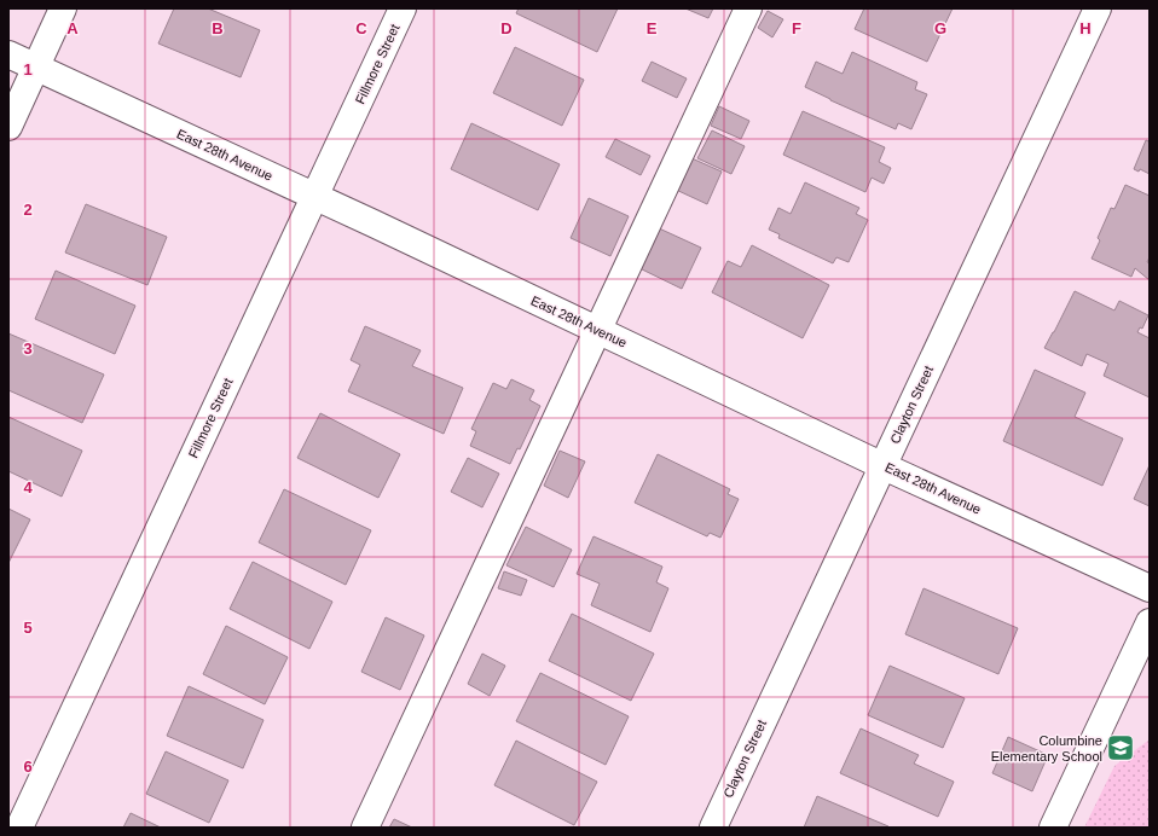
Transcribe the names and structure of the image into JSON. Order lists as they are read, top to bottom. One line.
{"streets":{"street":["Fillmore Street","East 28th Avenue","Clayton Street"]},"crossings":[["Fillmore Street","East 28th Avenue"],["East 28th Avenue","Clayton Street"]],"places":{"school or university":["Columbine Elementary School"]},"grid":{"columns":["A","B","C","D","E","F","G","H"],"rows":["1","2","3","4","5","6"]}}
